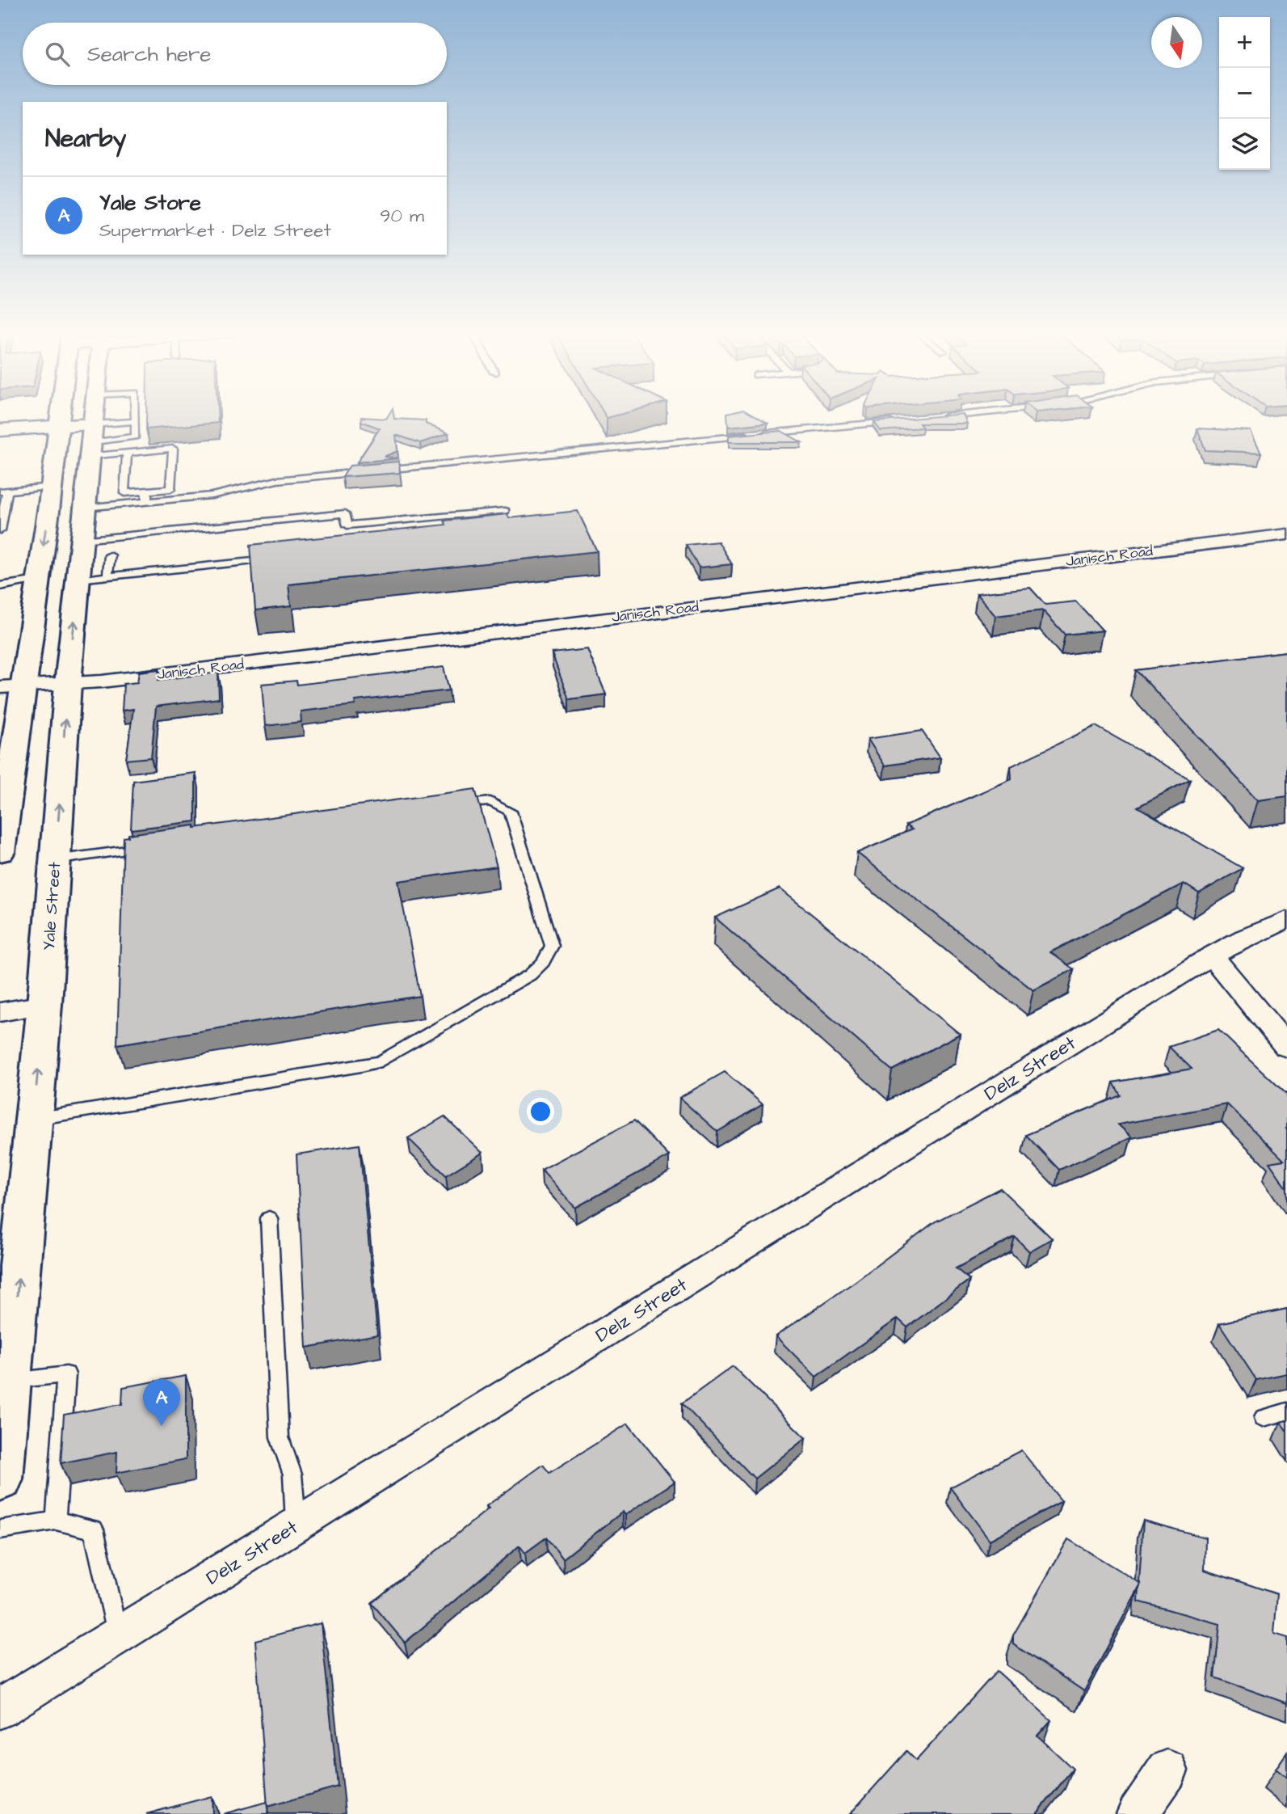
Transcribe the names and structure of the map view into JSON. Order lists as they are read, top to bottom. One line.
{"streets":{"main road":["Yale Street"],"street":["Janisch Road","Delz Street"]},"crossings":[["Janisch Road","Yale Street"]],"north":"bottom","page":{"map_buttons":["+","−"],"search":"Search here","heading":"Nearby","list":[{"mark":"A","name":"Yale Store","note":"Supermarket · Delz Street","value":"90 m"}],"pins":"A"}}
